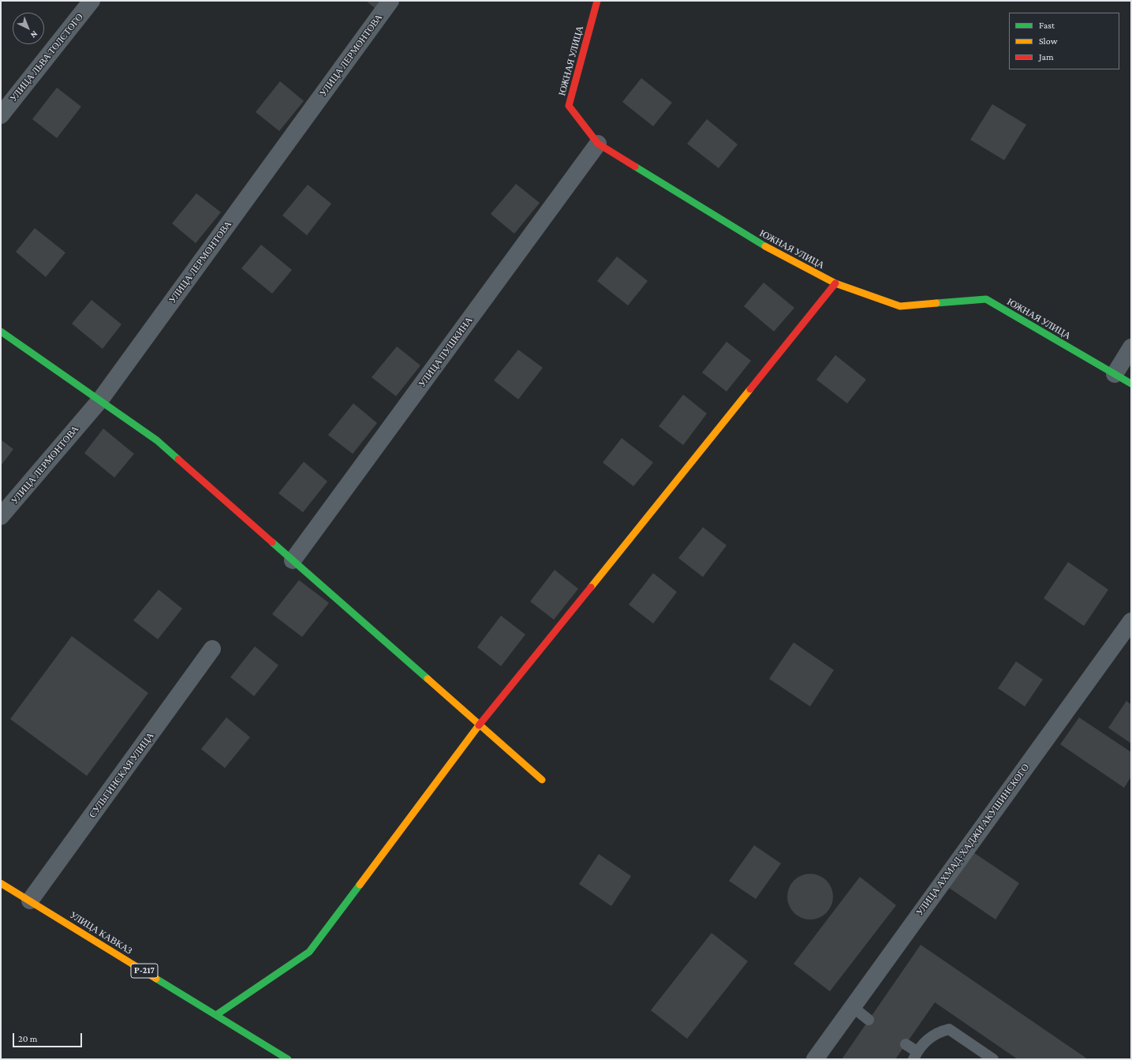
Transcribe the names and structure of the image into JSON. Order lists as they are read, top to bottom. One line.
{"streets":{"main road":["ЮЖНАЯ УЛИЦА","УЛИЦА КАВКАЗ","Р-217"],"street":["УЛИЦА ЛЕРМОНТОВА","УЛИЦА ЛЬВА ТОЛСТОГО","УЛИЦА ПУШКИНА","СУЛЬГИНСКАЯ УЛИЦА","УЛИЦА АХМАД-ХАДЖИ АКУШИНСКОГО"]},"crossings":[["ЮЖНАЯ УЛИЦА","УЛИЦА ПУШКИНА"],["СУЛЬГИНСКАЯ УЛИЦА","УЛИЦА КАВКАЗ"]],"legend":["Fast","Slow","Jam"],"scale_bar":"20 m","north":"bottom right"}
